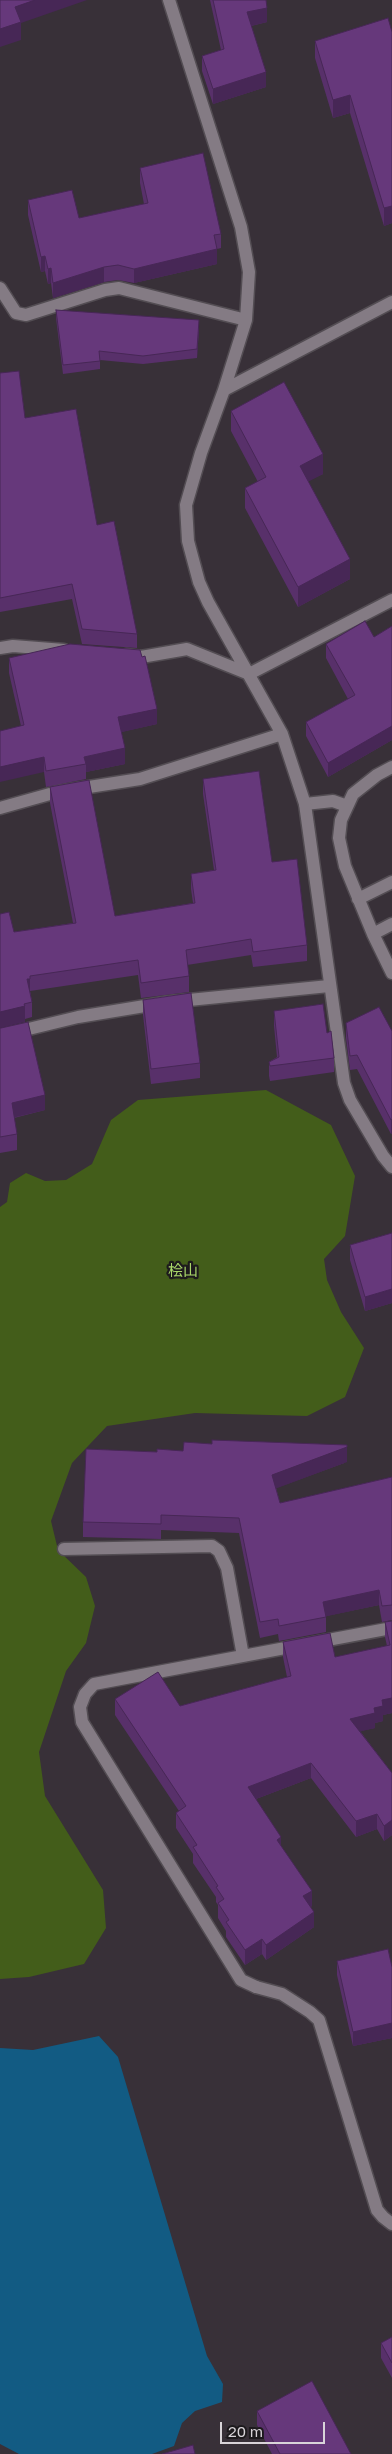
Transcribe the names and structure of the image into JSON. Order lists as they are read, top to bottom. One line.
{"parks":["桧山"],"scale_bar":"20 m"}
